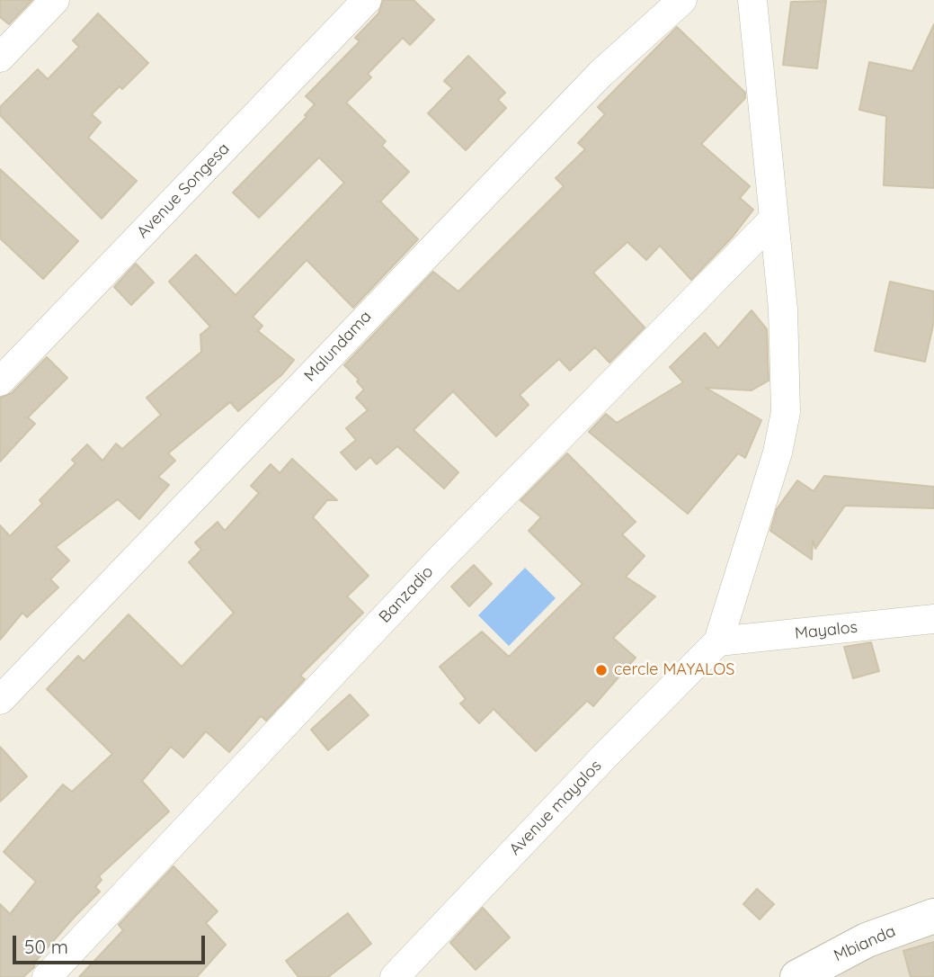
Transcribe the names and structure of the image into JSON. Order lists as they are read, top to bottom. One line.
{"streets":{"street":["Avenue Songesa","Malundama","Banzadio","Mayalos","Avenue mayalos","Mbianda"]},"crossings":[["Mayalos","Avenue mayalos"]],"places":["cercle MAYALOS"],"scale_bar":"50 m"}
